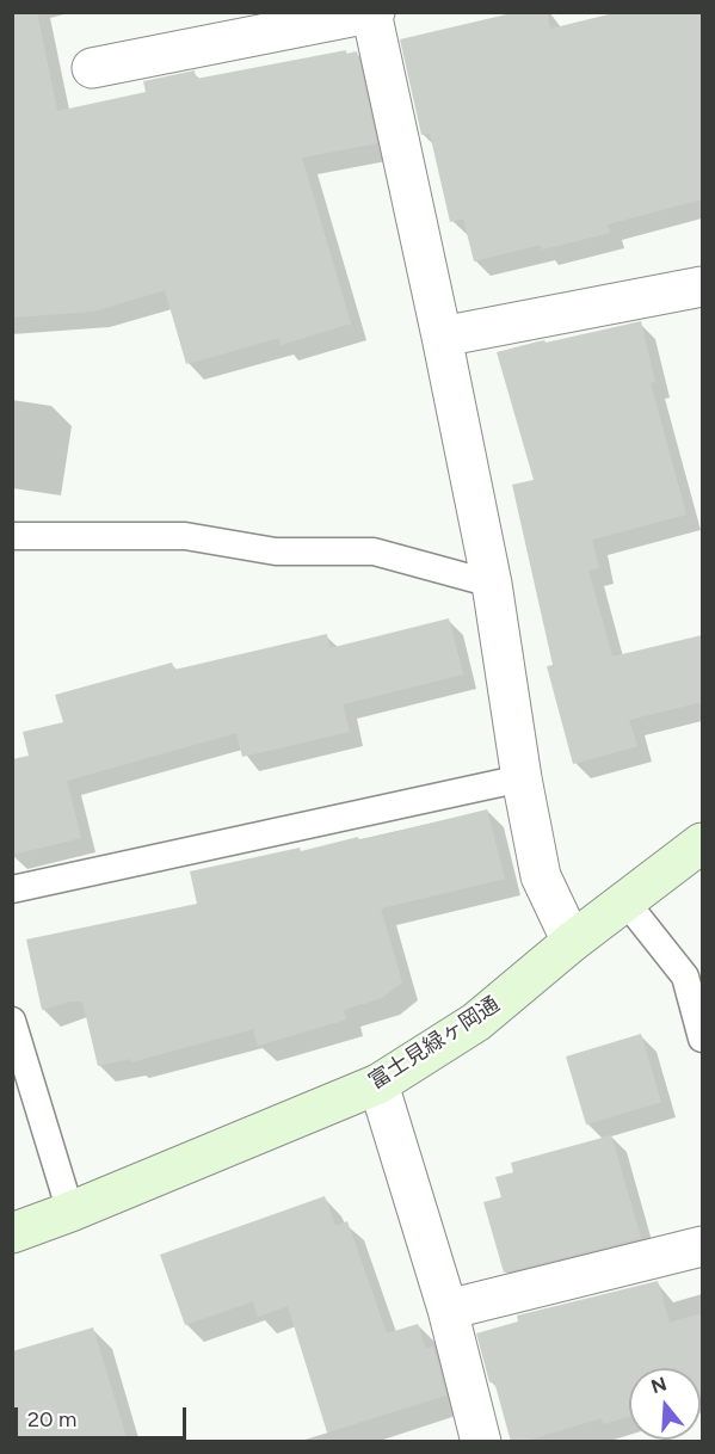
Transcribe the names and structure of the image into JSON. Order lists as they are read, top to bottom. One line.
{"streets":{"street":["富士見緑ヶ岡通"]},"scale_bar":"20 m","north":"top"}
